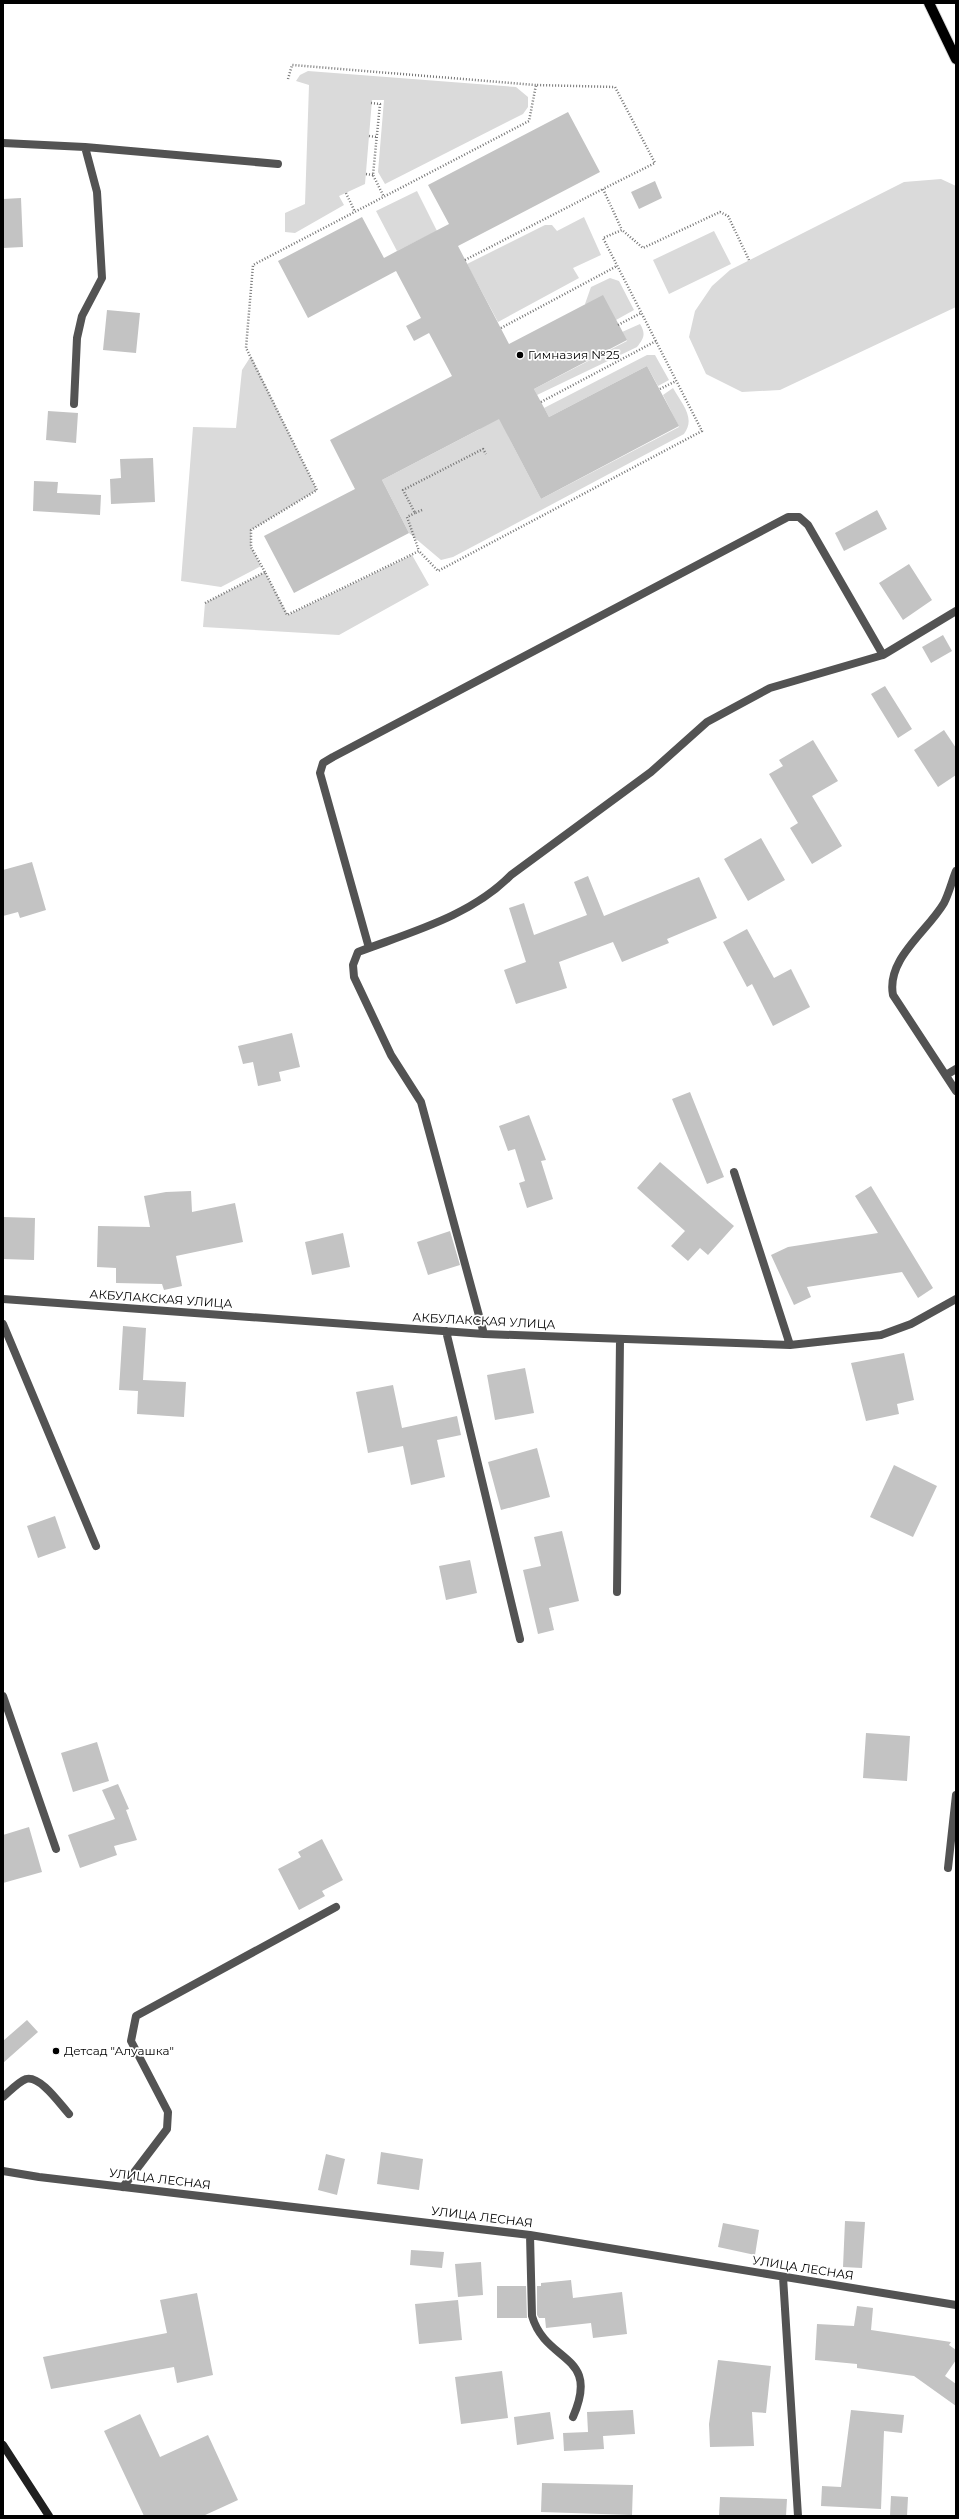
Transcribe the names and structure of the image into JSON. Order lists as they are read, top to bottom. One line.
{"streets":{"street":["АКБУЛАКСКАЯ УЛИЦА","УЛИЦА ЛЕСНАЯ"]},"places":["Гимназия №25","Детсад \"Алуашка\""]}
